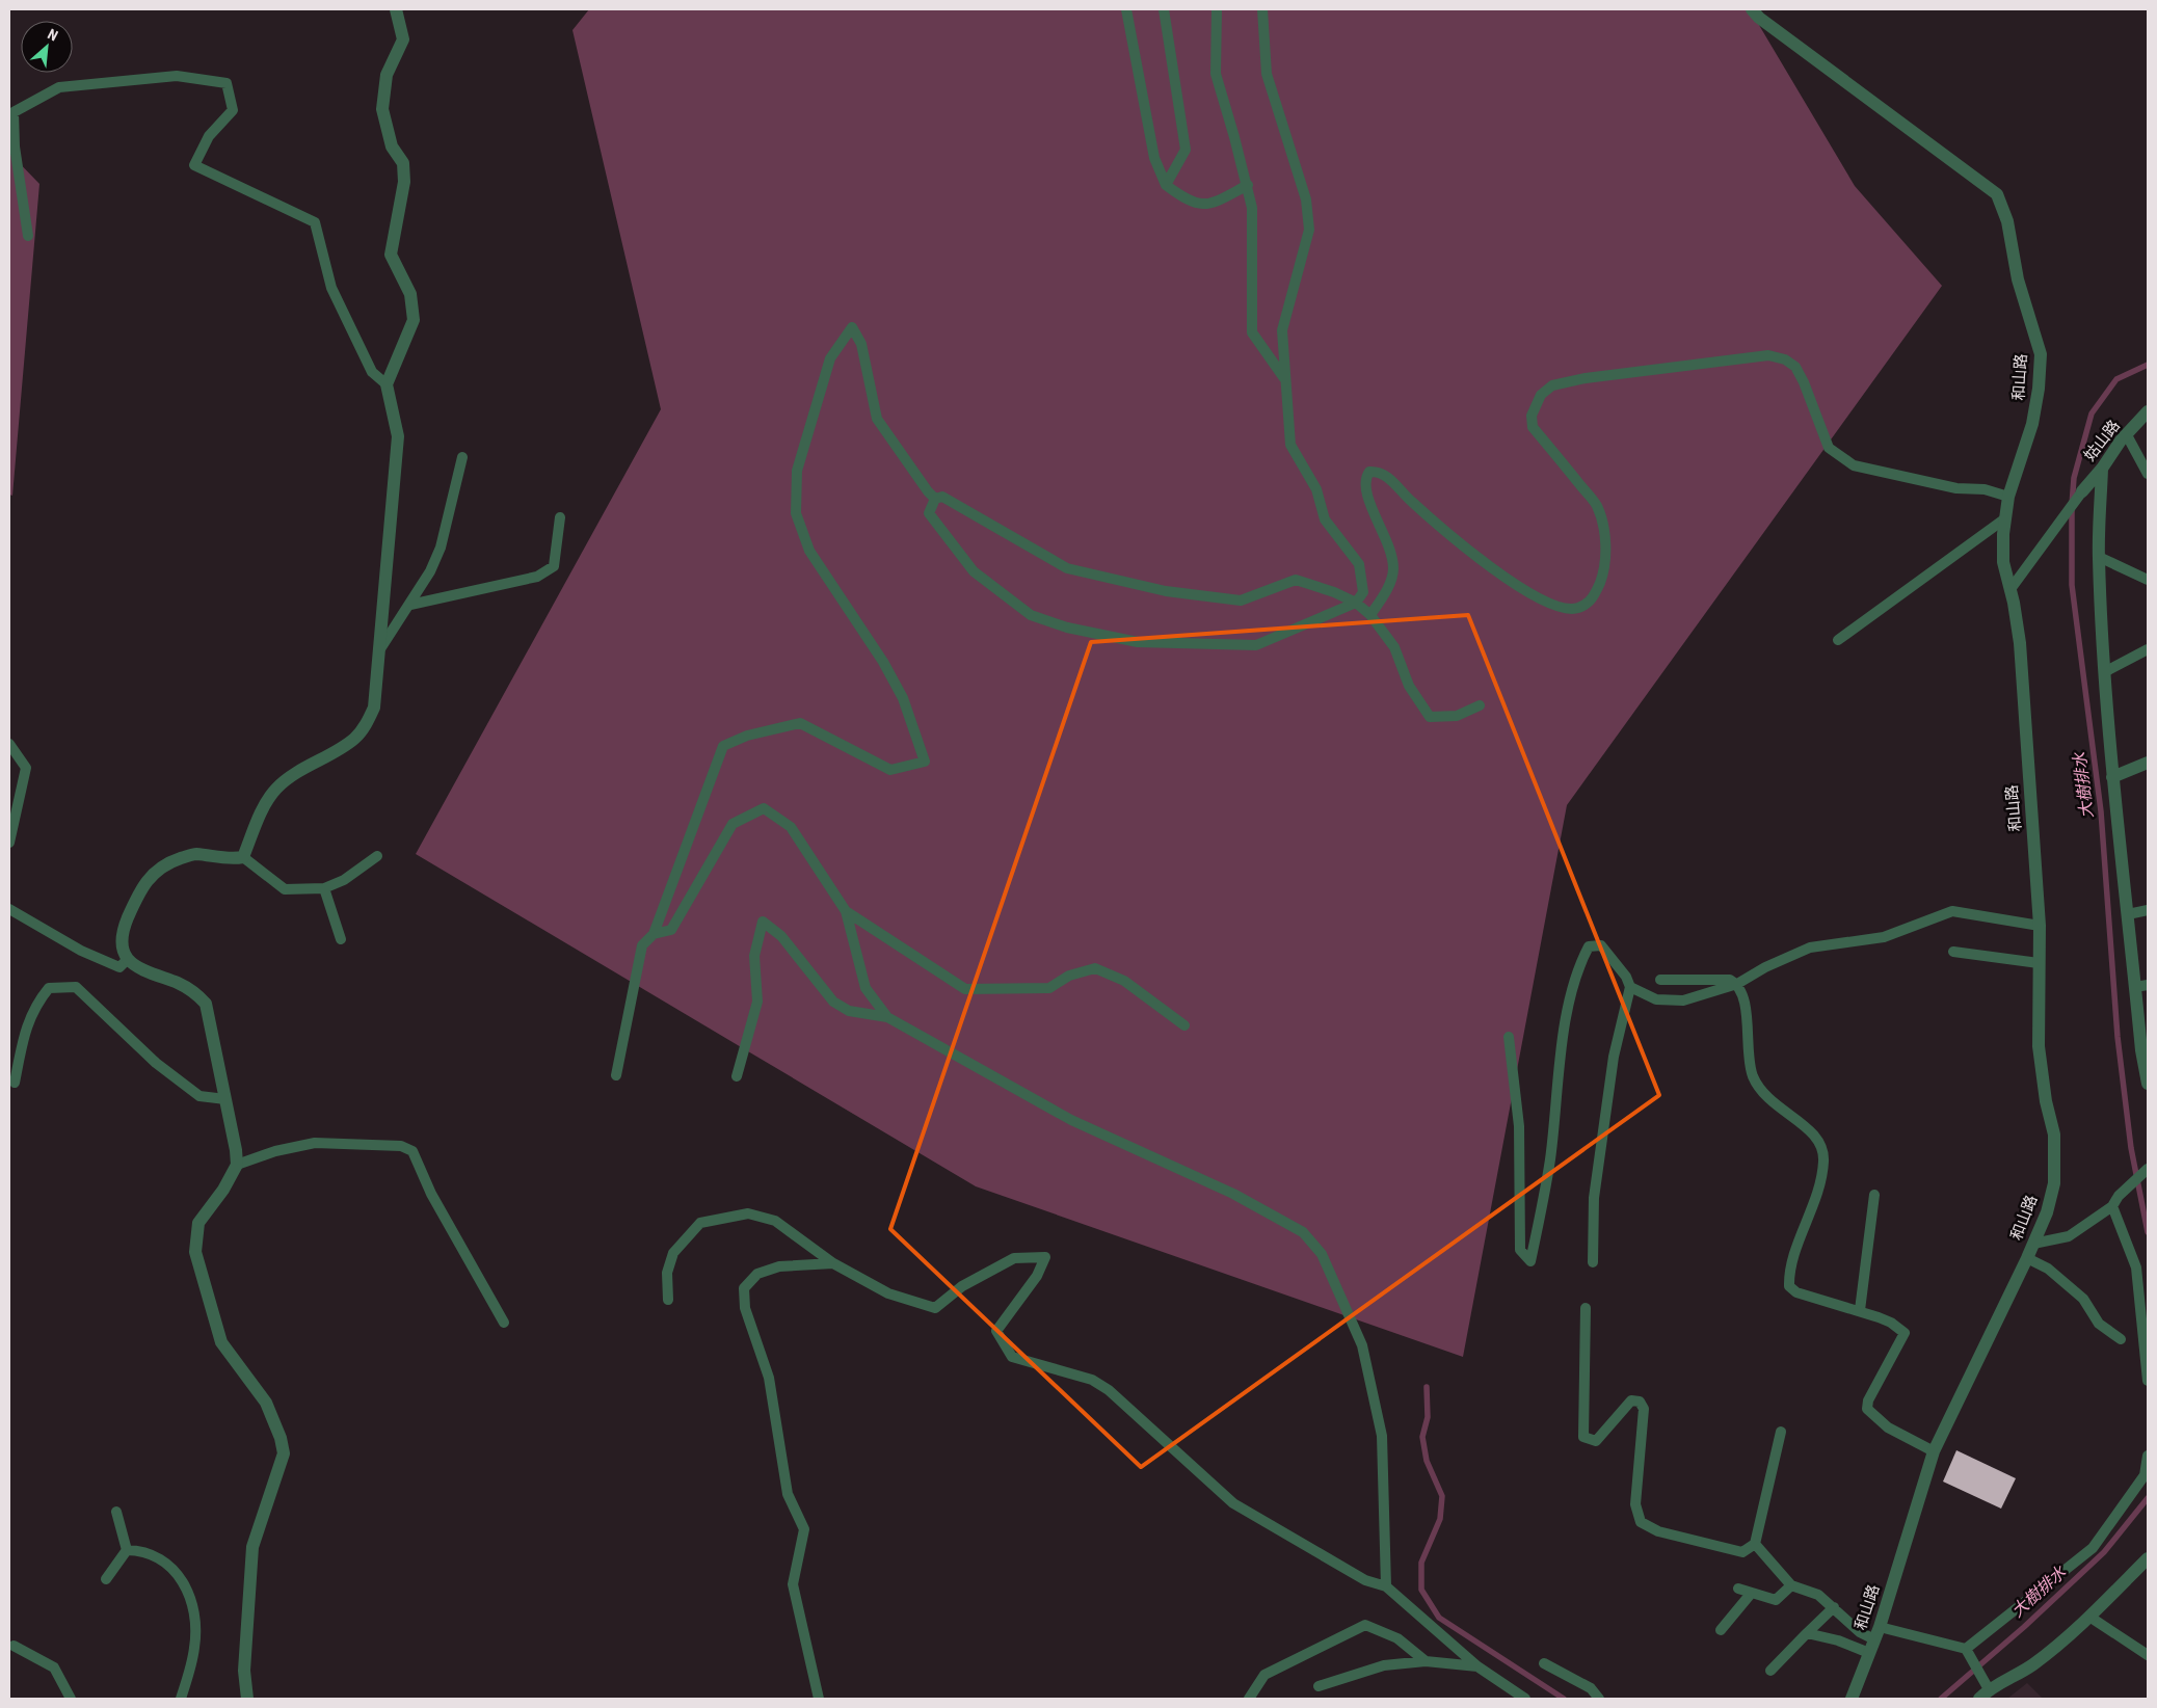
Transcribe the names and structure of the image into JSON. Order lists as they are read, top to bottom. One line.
{"streets":{"street":["和山路","姑山路"]},"water":["大樹排水"],"north":"top right"}
